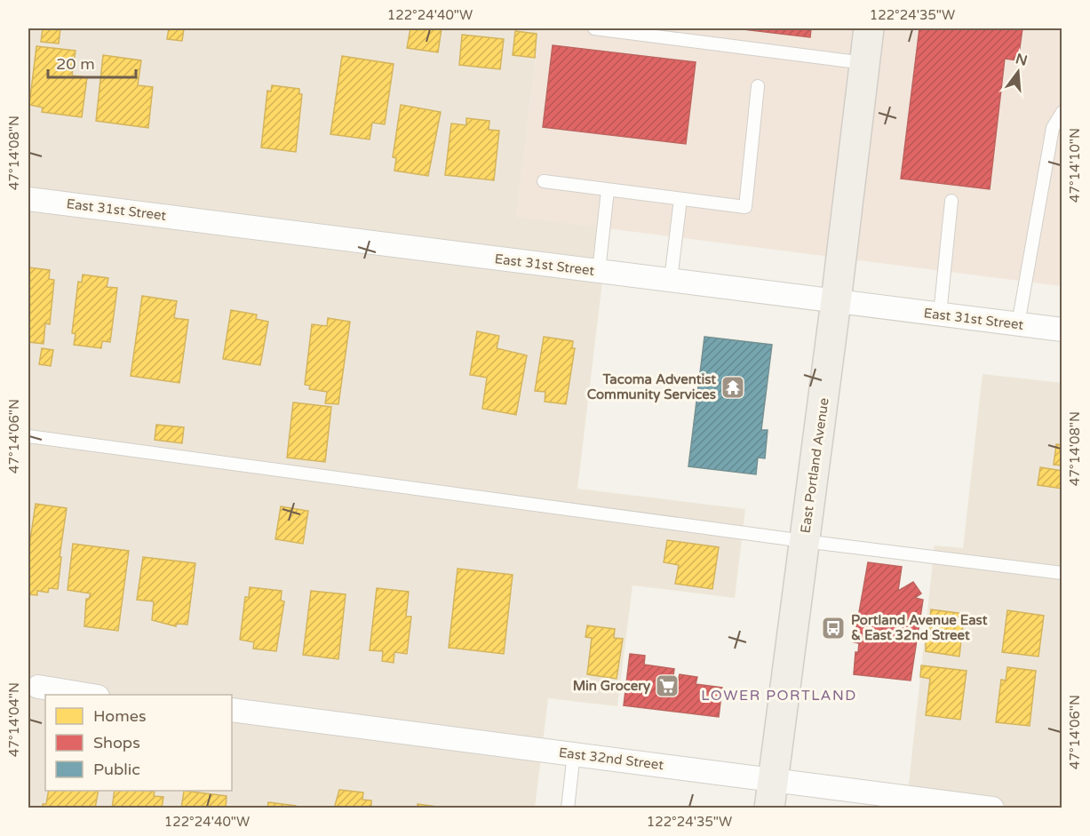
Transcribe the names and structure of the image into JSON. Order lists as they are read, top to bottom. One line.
{"streets":{"main road":["East Portland Avenue"],"street":["East 31st Street","East 32nd Street"]},"crossings":[["East 31st Street","East Portland Avenue"],["East Portland Avenue","East 32nd Street"]],"districts":["LOWER PORTLAND"],"places":{"temple":["Tacoma Adventist Community Services"],"bus stop":["Portland Avenue East & East 32nd Street"],"supermarket":["Min Grocery"]},"legend":["Homes","Shops","Public"],"scale_bar":"20 m","north":"top","coordinates":["122°24'40\"W","122°24'35\"W","47°14'08\"N","47°14'10\"N","47°14'06\"N","47°14'04\"N"]}
